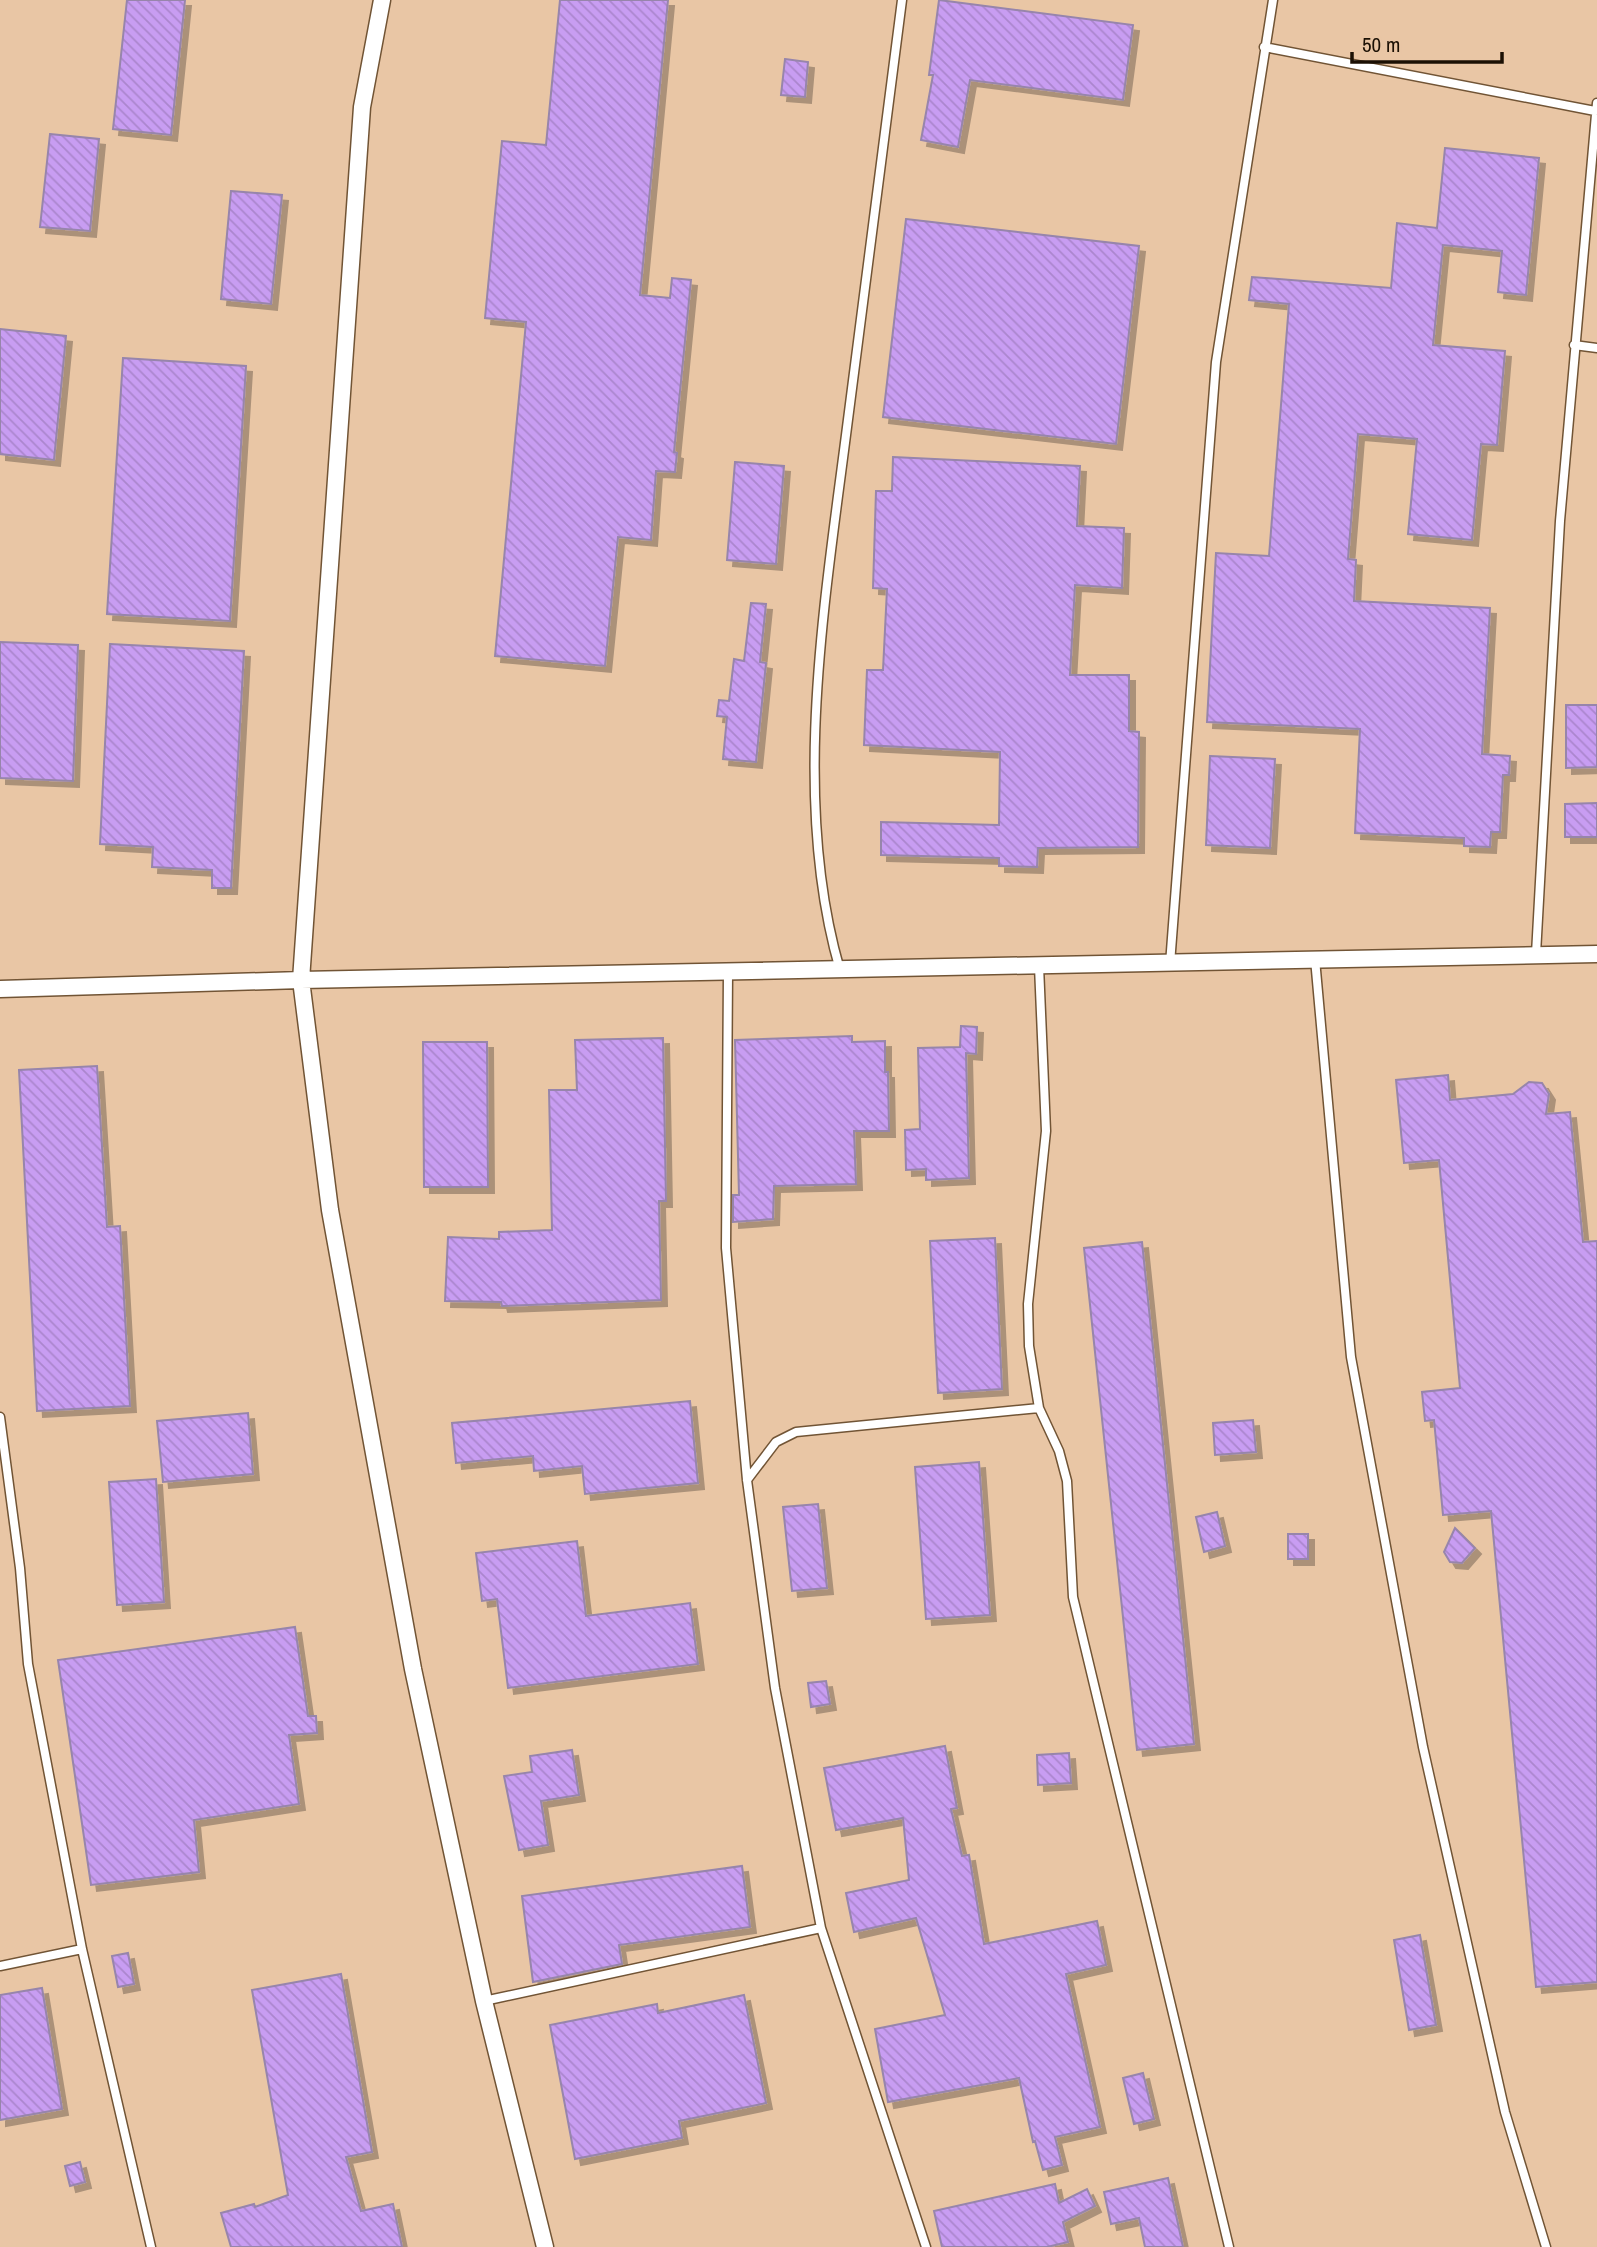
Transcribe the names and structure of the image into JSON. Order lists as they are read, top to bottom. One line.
{"scale_bar":"50 m"}
